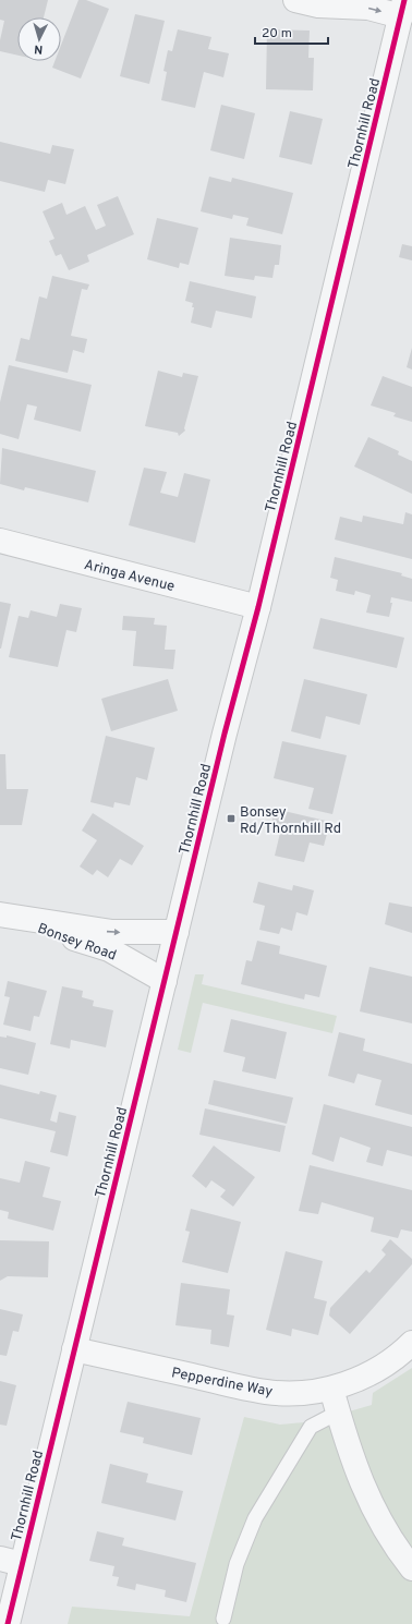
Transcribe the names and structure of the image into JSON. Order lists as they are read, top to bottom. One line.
{"streets":{"street":["Thornhill Road","Aringa Avenue","Bonsey Road","Pepperdine Way"]},"crossings":[["Thornhill Road","Aringa Avenue"],["Thornhill Road","Bonsey Road"],["Thornhill Road","Pepperdine Way"]],"places":{"transit":["Bonsey Rd/Thornhill Rd"]},"scale_bar":"20 m","north":"bottom"}
